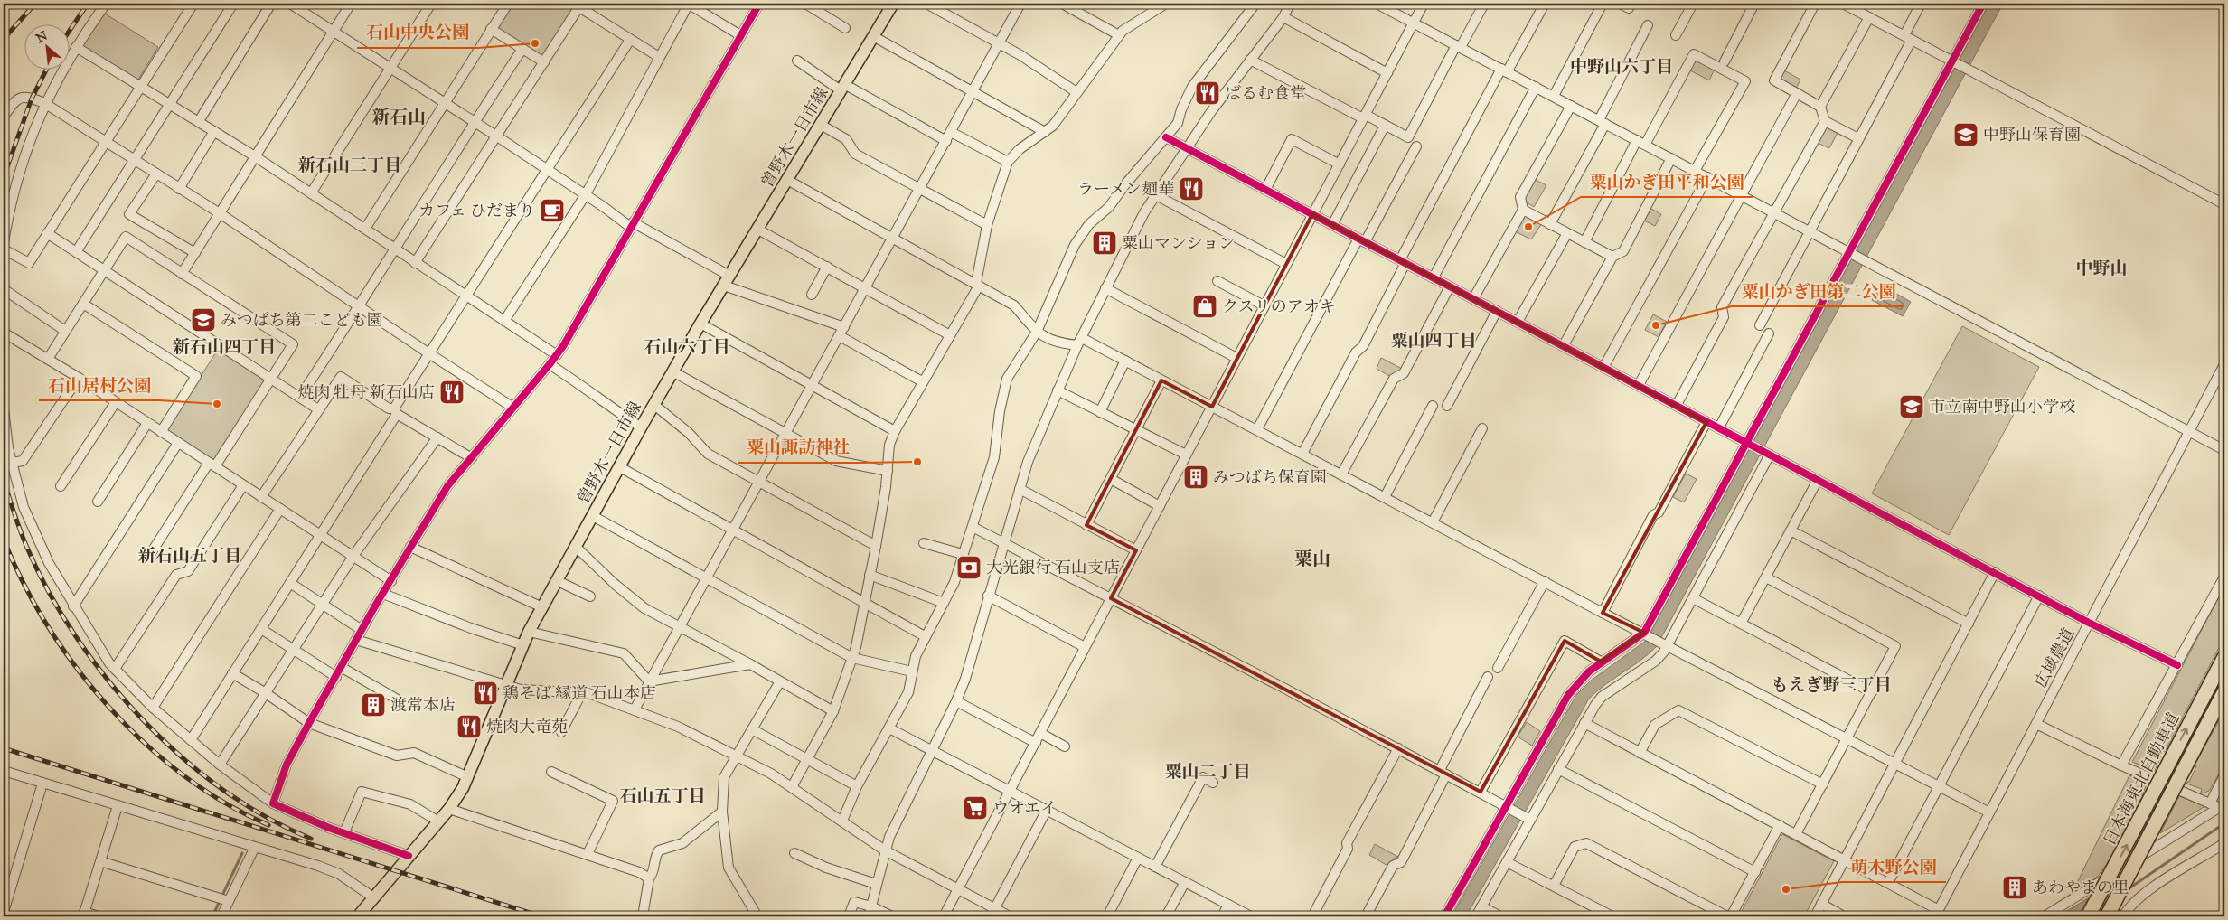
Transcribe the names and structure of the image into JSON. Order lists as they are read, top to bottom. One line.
{"streets":{"highway":["日本海東北自動車道"],"main road":["曽野木一日市線"],"street":["広域農道"]},"districts":["中野山六丁目","新石山","新石山三丁目","中野山","粟山四丁目","新石山四丁目","石山六丁目","新石山五丁目","粟山","もえぎ野三丁目","粟山二丁目","石山五丁目"],"places":{"other":["石山中央公園","粟山かぎ田平和公園","粟山かぎ田第二公園","石山居村公園","粟山諏訪神社","萌木野公園"],"restaurant":["ばるむ食堂","ラーメン麺華","焼肉 牡丹 新石山店","鶏そば 縁道 石山本店","焼肉大竜苑"],"school or university":["中野山保育園","みつばち第二こども園","市立南中野山小学校"],"cafe":["カフェ ひだまり"],"building":["粟山マンション","みつばち保育園","渡常本店","あわやまの里"],"shop":["クスリのアオキ"],"bank":["大光銀行 石山支店"],"supermarket":["ウオエイ"]},"north":"top left"}
